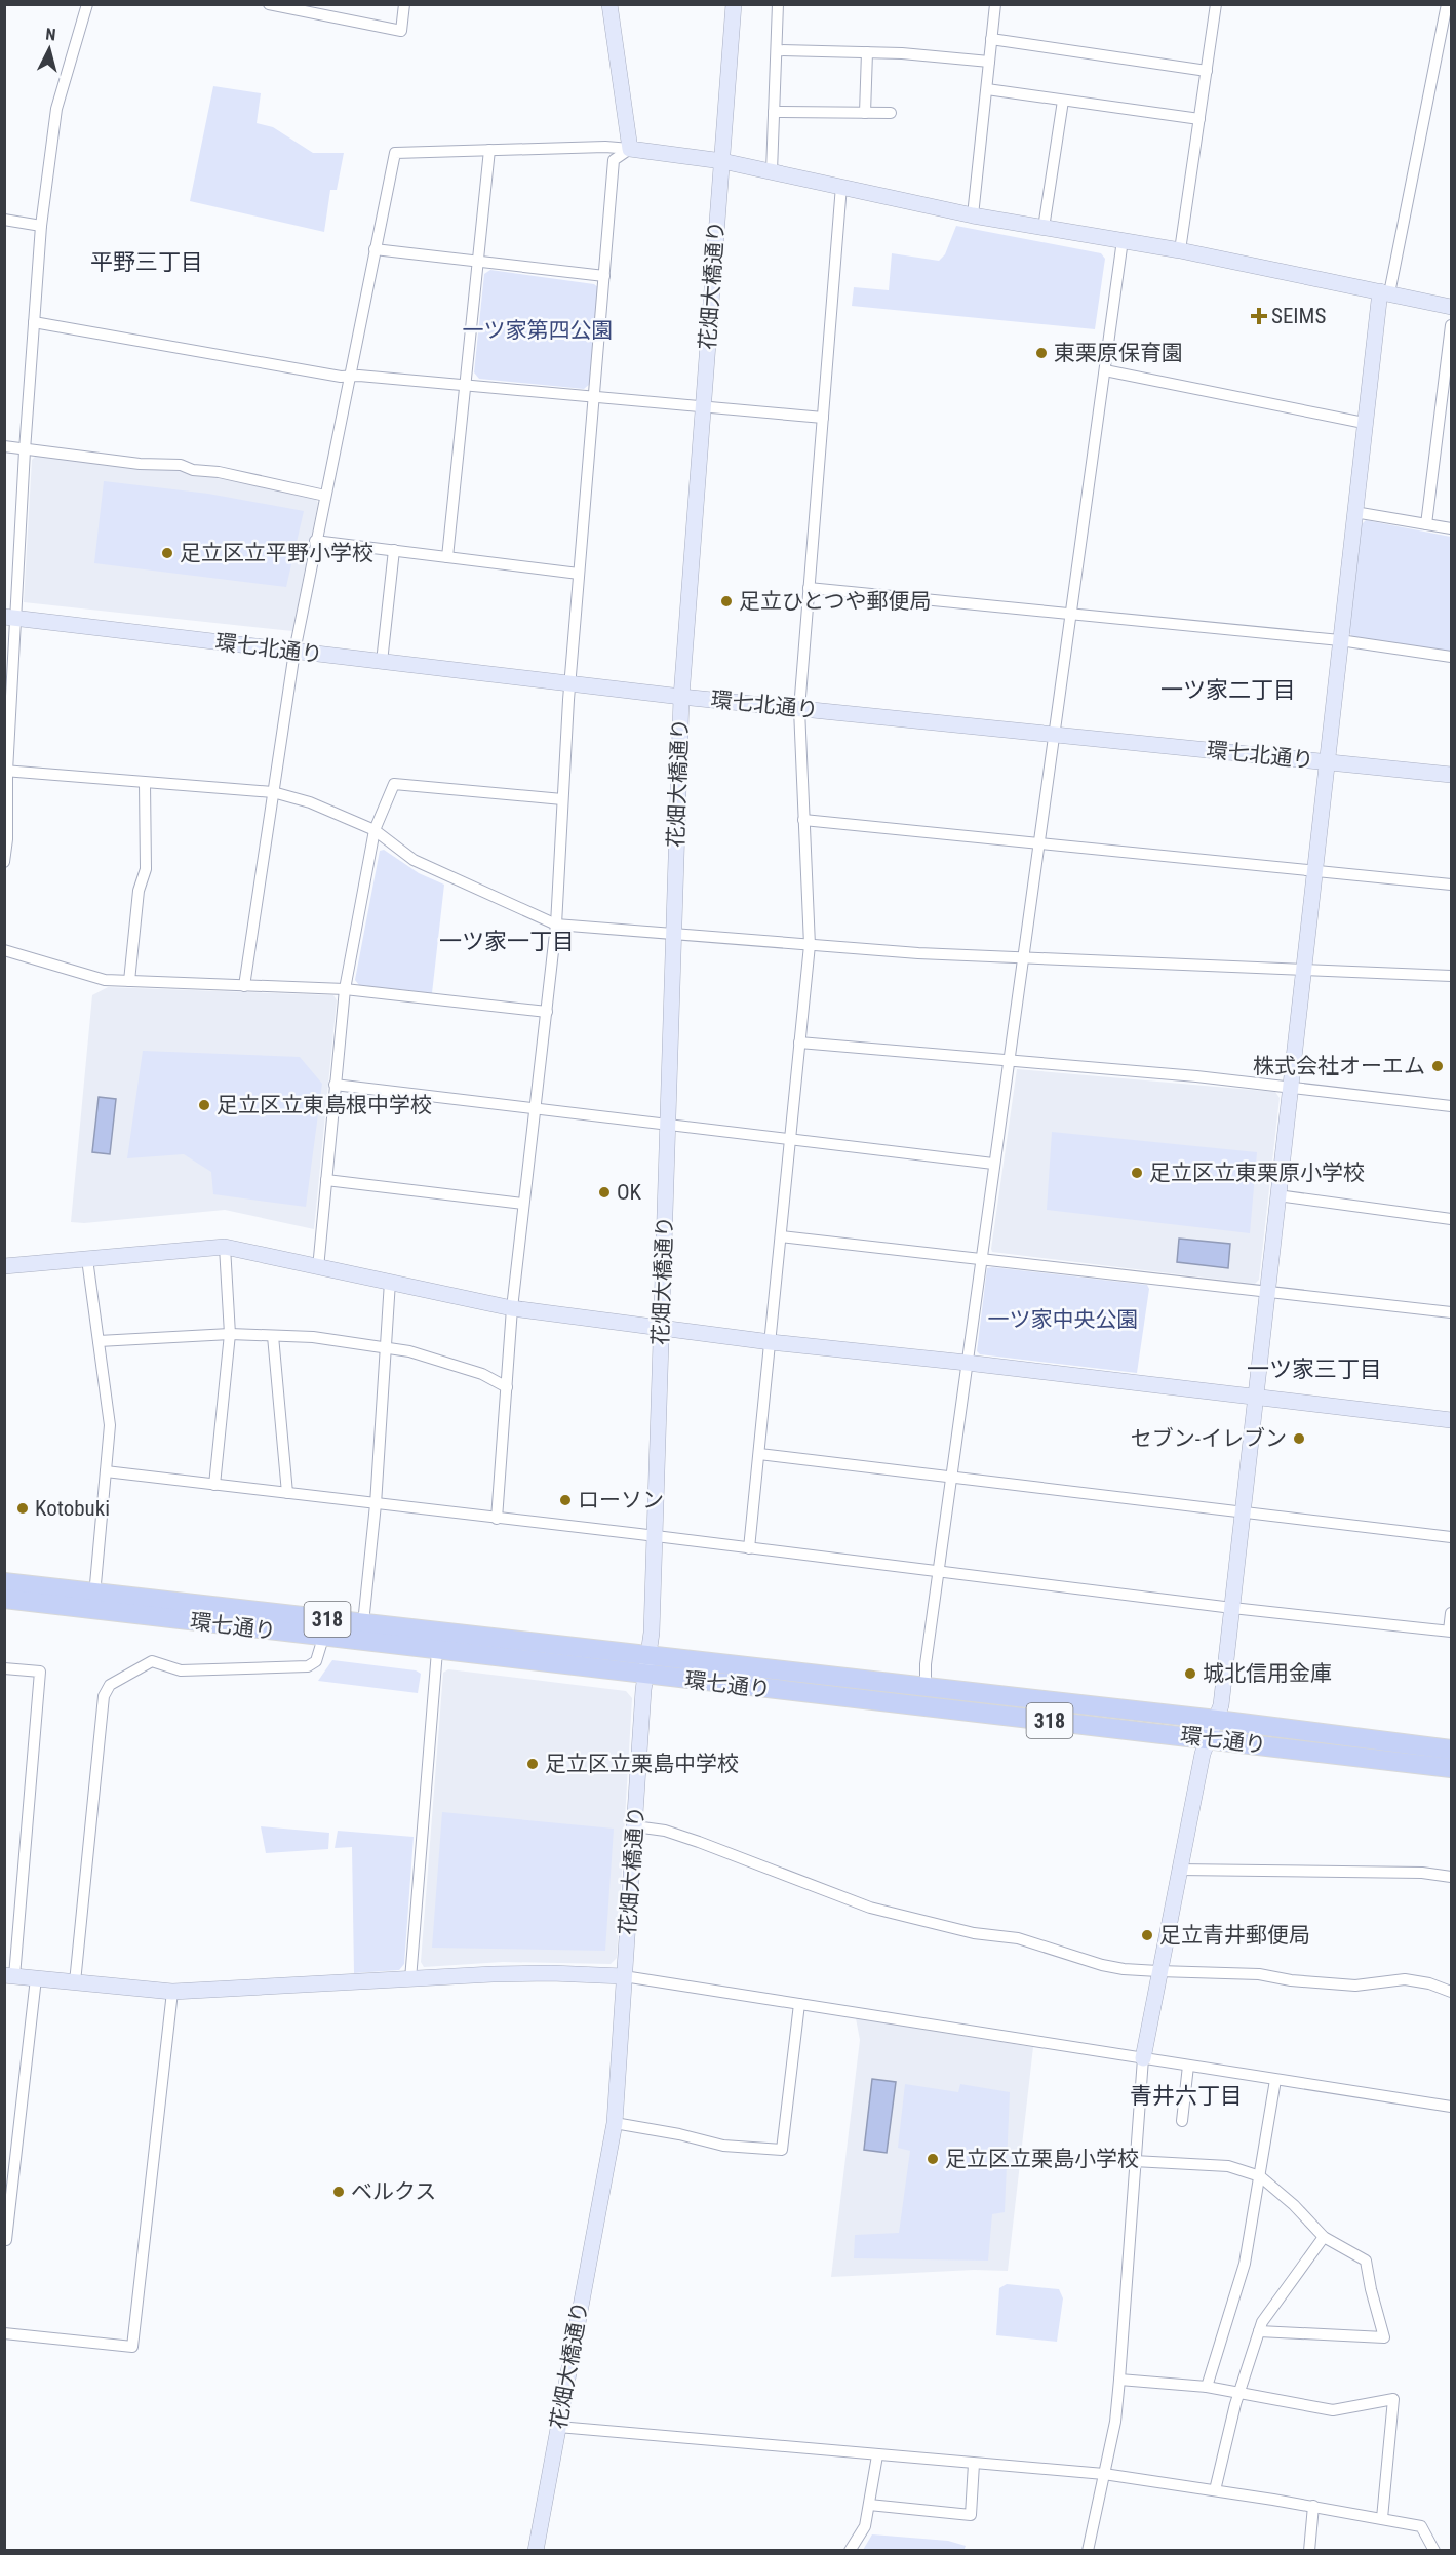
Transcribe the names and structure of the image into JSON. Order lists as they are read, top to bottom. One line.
{"streets":{"main road":["318","環七通り"],"street":["花畑大橋通り","環七北通り"]},"crossings":[["花畑大橋通り","環七北通り"],["花畑大橋通り","環七通り"]],"districts":["平野三丁目","一ツ家二丁目","一ツ家一丁目","一ツ家三丁目","青井六丁目"],"parks":["一ツ家第四公園","一ツ家中央公園"],"places":{"health":["SEIMS"],"other":["東栗原保育園","足立区立平野小学校","足立ひとつや郵便局","株式会社オーエム","足立区立東島根中学校","足立区立東栗原小学校","OK","セブン-イレブン","ローソン","Kotobuki","城北信用金庫","足立区立栗島中学校","足立青井郵便局","足立区立栗島小学校","ベルクス"]},"north":"top"}
